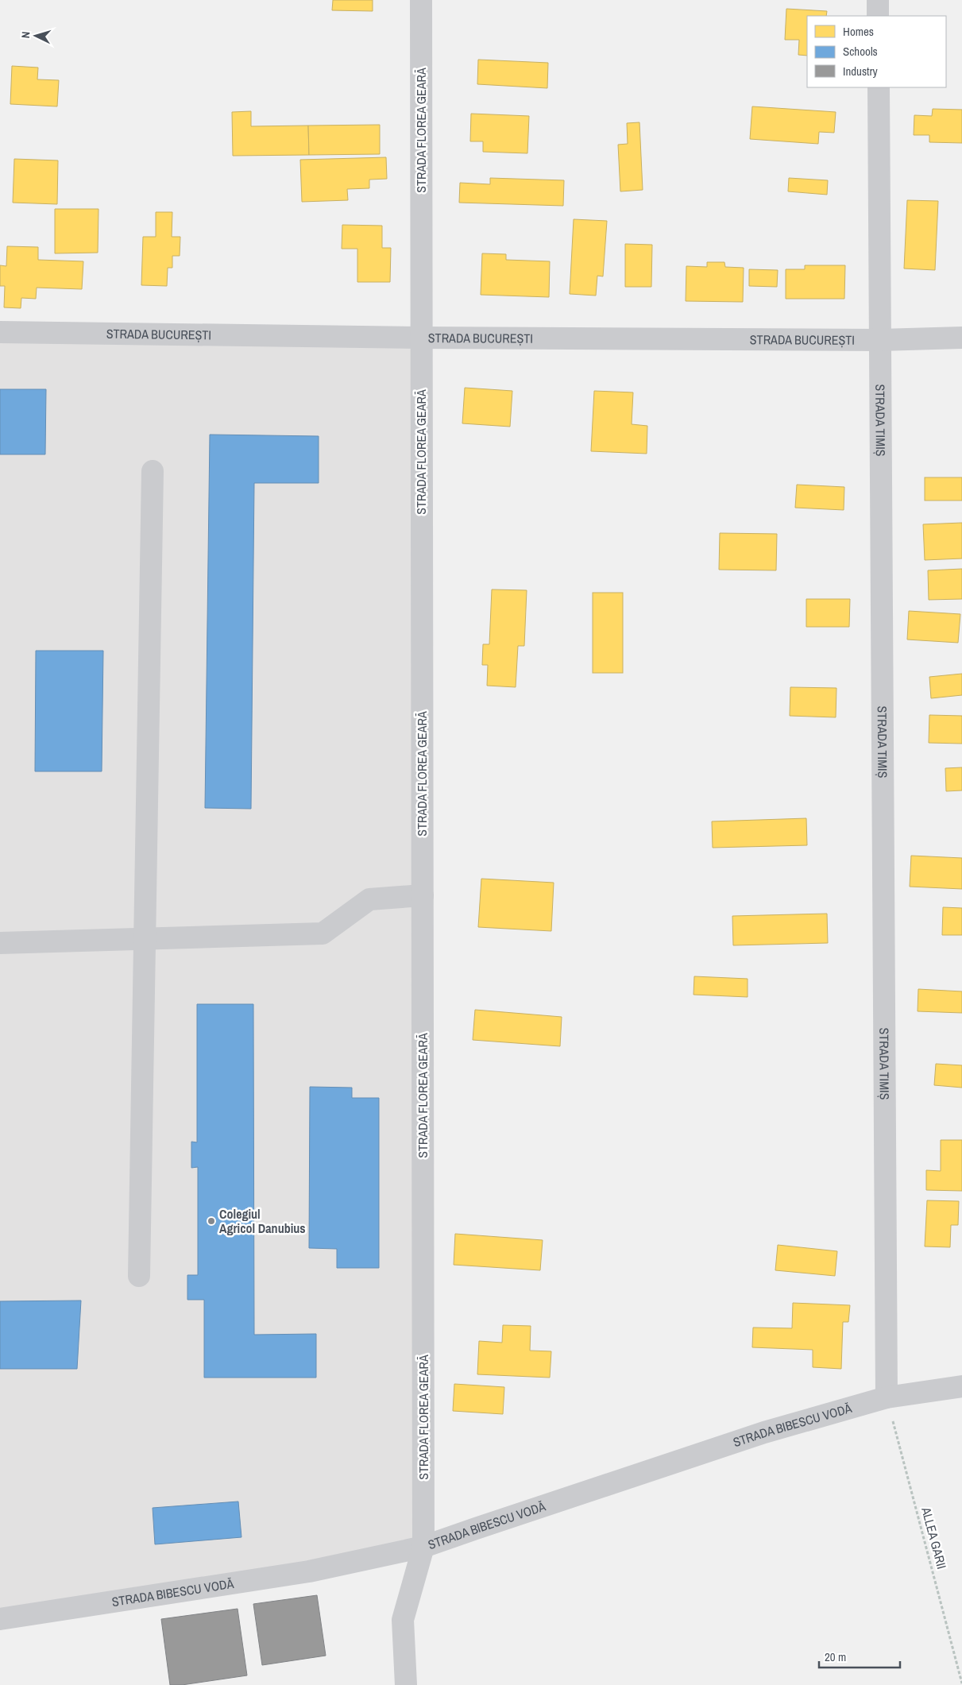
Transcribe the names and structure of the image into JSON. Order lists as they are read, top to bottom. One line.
{"streets":{"street":["STRADA FLOREA GEARĂ","STRADA BUCUREȘTI","STRADA TIMIȘ","STRADA BIBESCU VODĂ"],"path":["ALLEA GARII"]},"crossings":[["STRADA FLOREA GEARĂ","STRADA BUCUREȘTI"],["STRADA FLOREA GEARĂ","STRADA BIBESCU VODĂ"],["STRADA BUCUREȘTI","STRADA TIMIȘ"],["STRADA TIMIȘ","STRADA BIBESCU VODĂ"],["STRADA TIMIȘ","ALLEA GARII"],["STRADA BIBESCU VODĂ","ALLEA GARII"]],"places":["Colegiul Agricol Danubius"],"legend":["Homes","Schools","Industry"],"scale_bar":"20 m","north":"left"}
